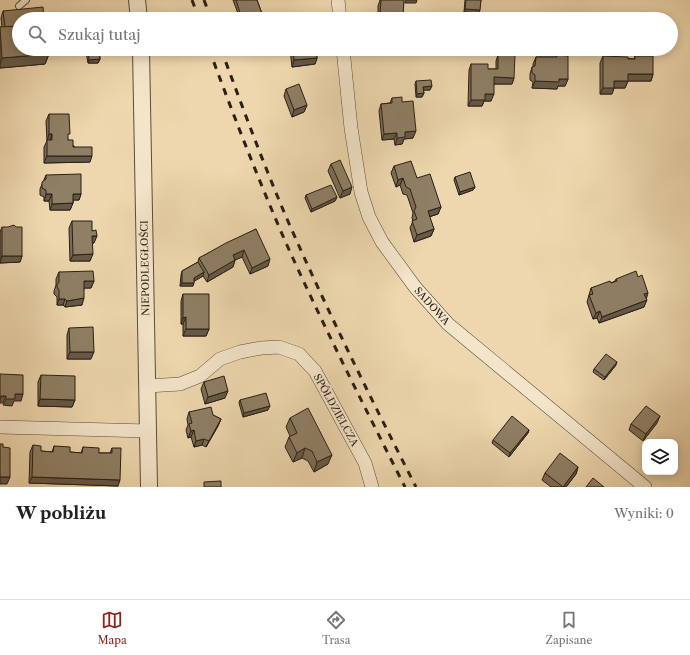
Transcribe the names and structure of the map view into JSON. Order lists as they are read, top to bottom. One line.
{"streets":{"street":["NIEPODLEGŁOŚCI","SADOWA","SPÓŁDZIELCZA"]},"crossings":[["NIEPODLEGŁOŚCI","SPÓŁDZIELCZA"]],"page":{"search":"Szukaj tutaj","heading":["W pobliżu","Wyniki: 0"],"nav":["Mapa","Trasa","Zapisane"]}}
